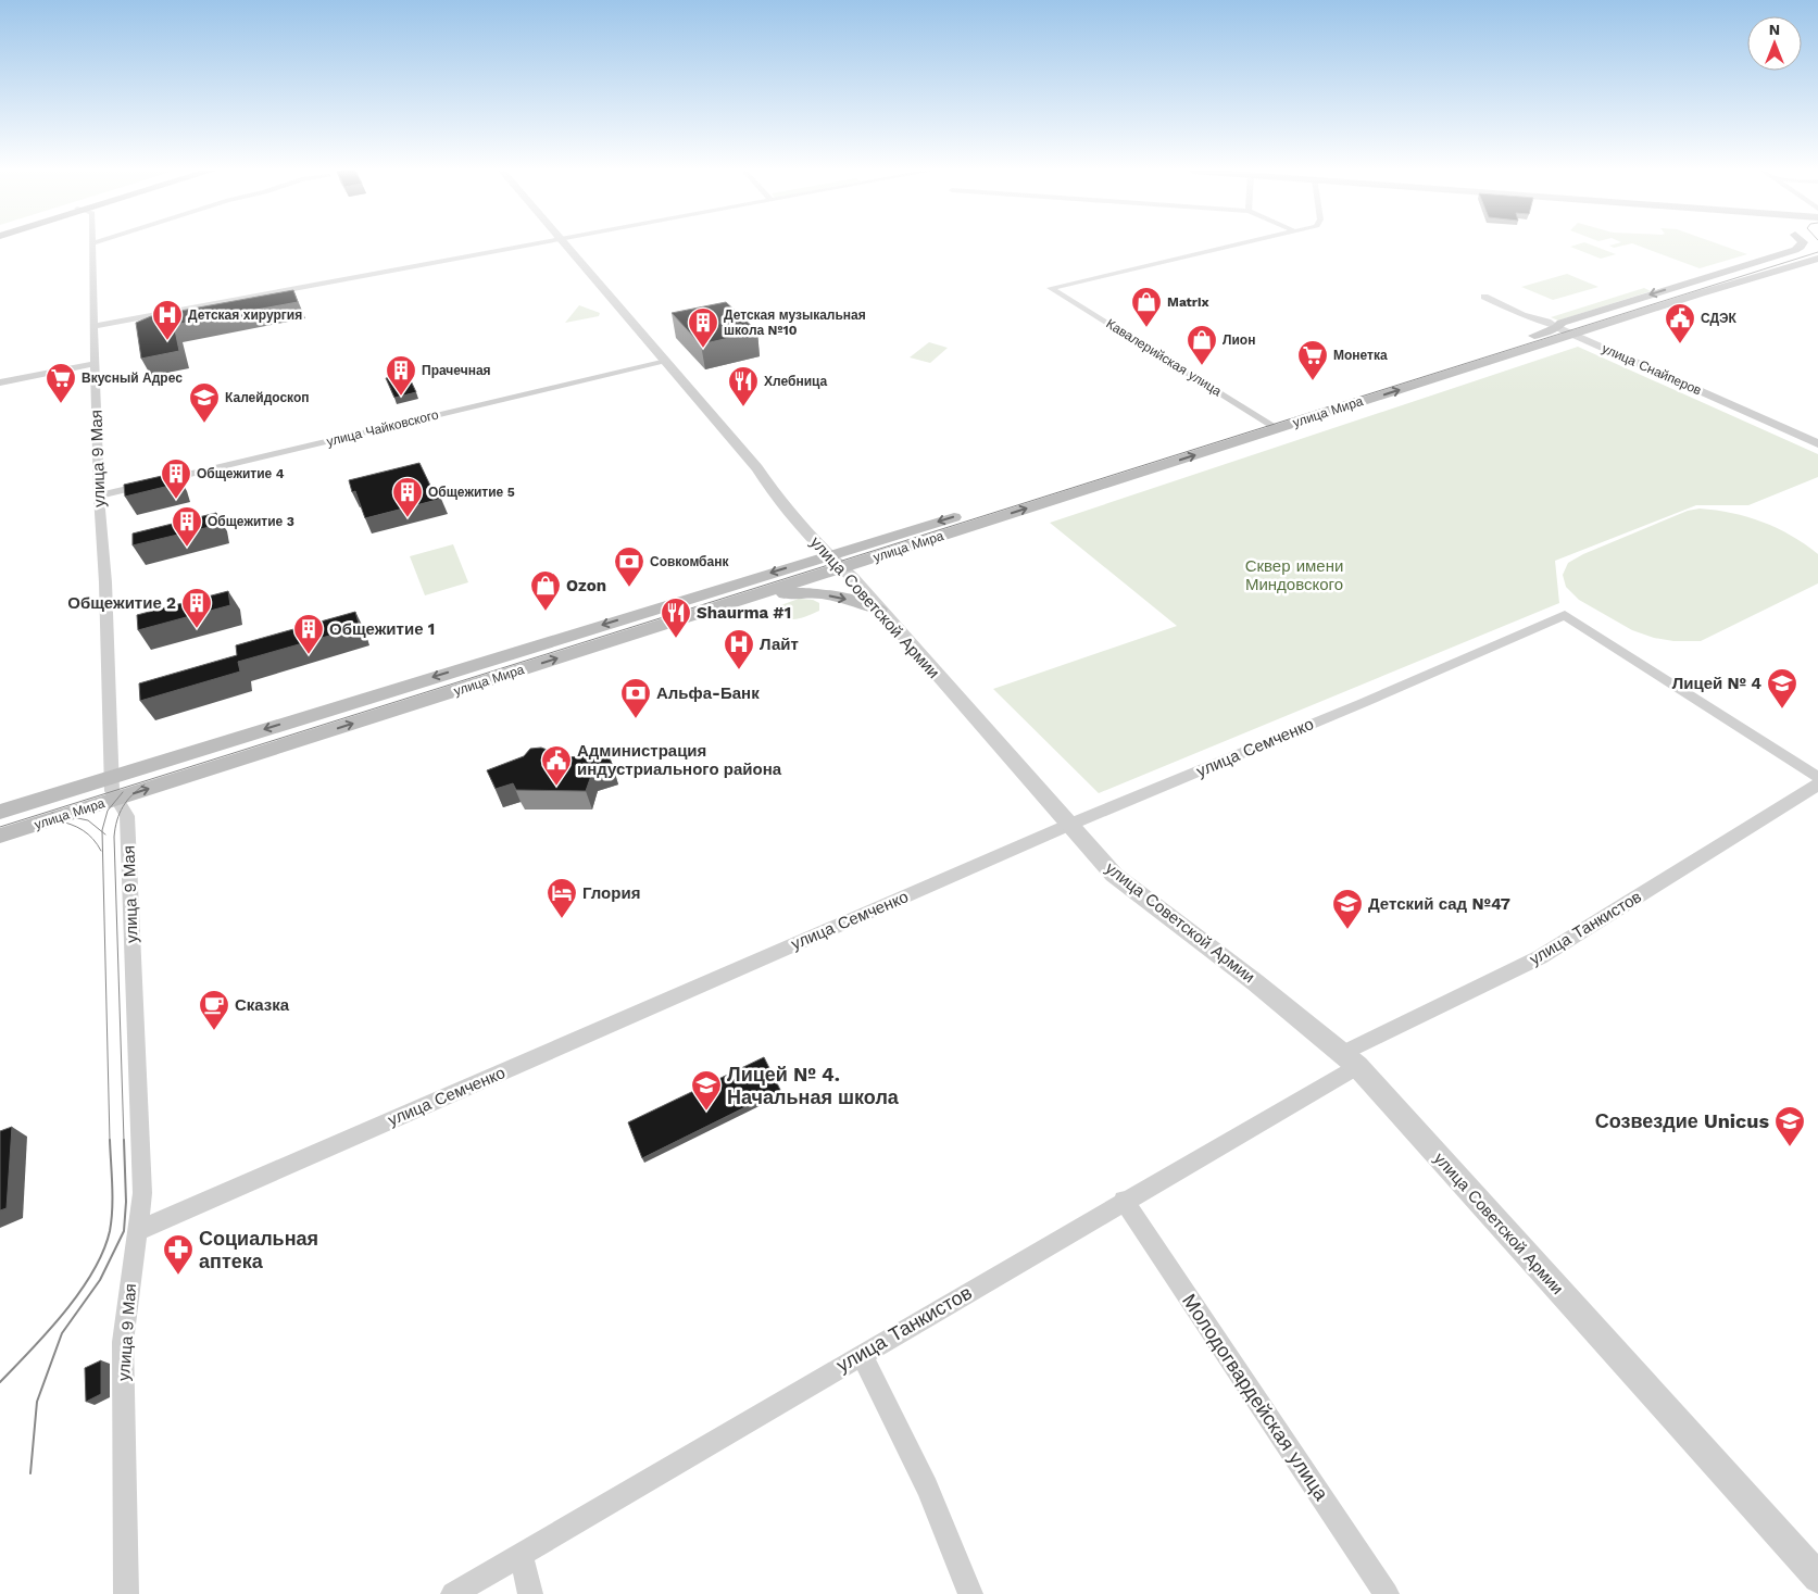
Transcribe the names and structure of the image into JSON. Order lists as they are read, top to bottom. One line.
{"streets":{"main road":["улица Мира"],"street":["Кавалерийская улица","улица Снайперов","улица Чайковского","улица 9 Мая","улица Советской Армии","улица Семченко","улица Танкистов","Молодогвардейская улица"]},"crossings":[["Кавалерийская улица","улица Мира"],["улица Снайперов","улица Мира"],["улица Мира","улица 9 Мая"],["улица Мира","улица Советской Армии"],["улица Чайковского","улица 9 Мая"],["улица Чайковского","улица Советской Армии"],["улица 9 Мая","улица Семченко"],["улица Советской Армии","улица Семченко"],["улица Советской Армии","улица Танкистов"],["улица Танкистов","Молодогвардейская улица"]],"parks":["Сквер имени Миндовского"],"places":{"shop":["Matrix","Лион","Ozon"],"hospital":["Детская хирургия","Лайт"],"public building":["СДЭК","Администрация индустриального района"],"building":["Детская музыкальная школа №10","Прачечная","Общежитие 4","Общежитие 5","Общежитие 3","Общежитие 2","Общежитие 1"],"supermarket":["Монетка","Вкусный Адрес"],"restaurant":["Хлебница","Shaurma #1"],"school or university":["Калейдоскоп","Лицей № 4","Детский сад №47","Лицей № 4. Начальная школа","Созвездие Unicus"],"bank":["Совкомбанк","Альфа-Банк"],"hotel":["Глория"],"cafe":["Сказка"],"pharmacy":["Социальная аптека"]},"north":"top"}
